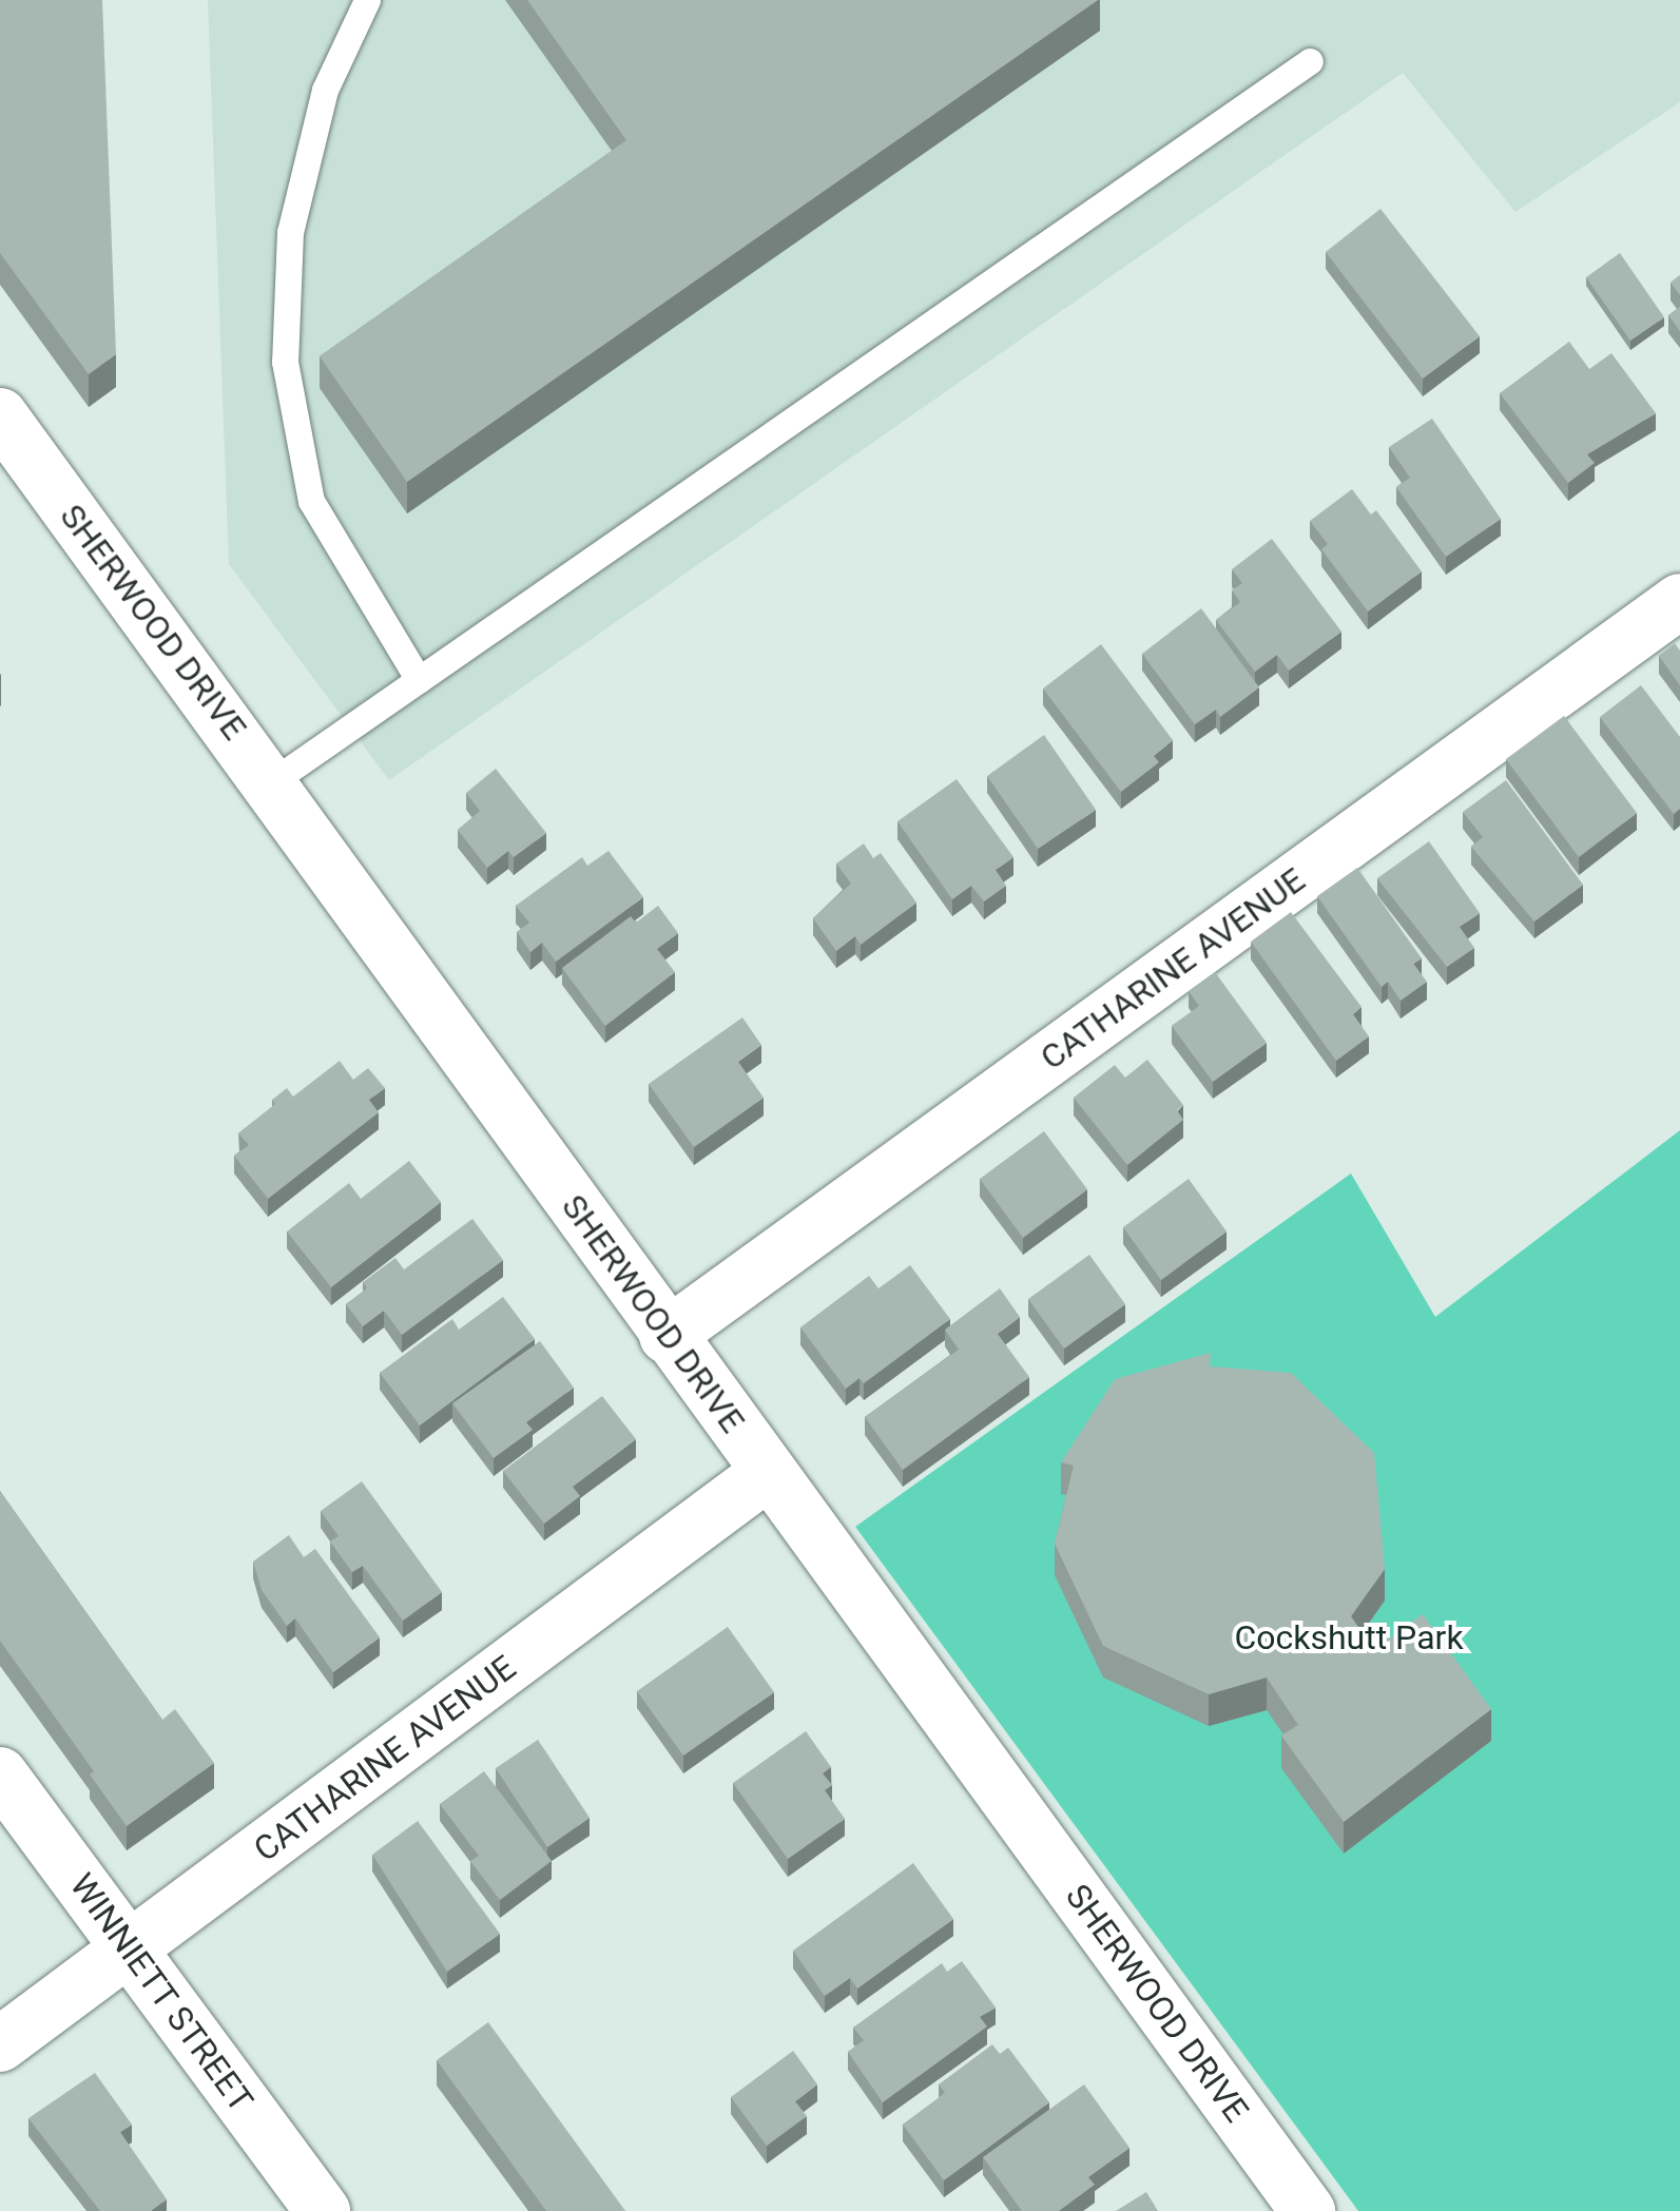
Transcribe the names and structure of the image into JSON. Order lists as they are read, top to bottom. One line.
{"streets":{"street":["SHERWOOD DRIVE","CATHARINE AVENUE","WINNIETT STREET"]},"crossings":[["SHERWOOD DRIVE","CATHARINE AVENUE"],["CATHARINE AVENUE","WINNIETT STREET"]],"parks":["Cockshutt Park"]}
